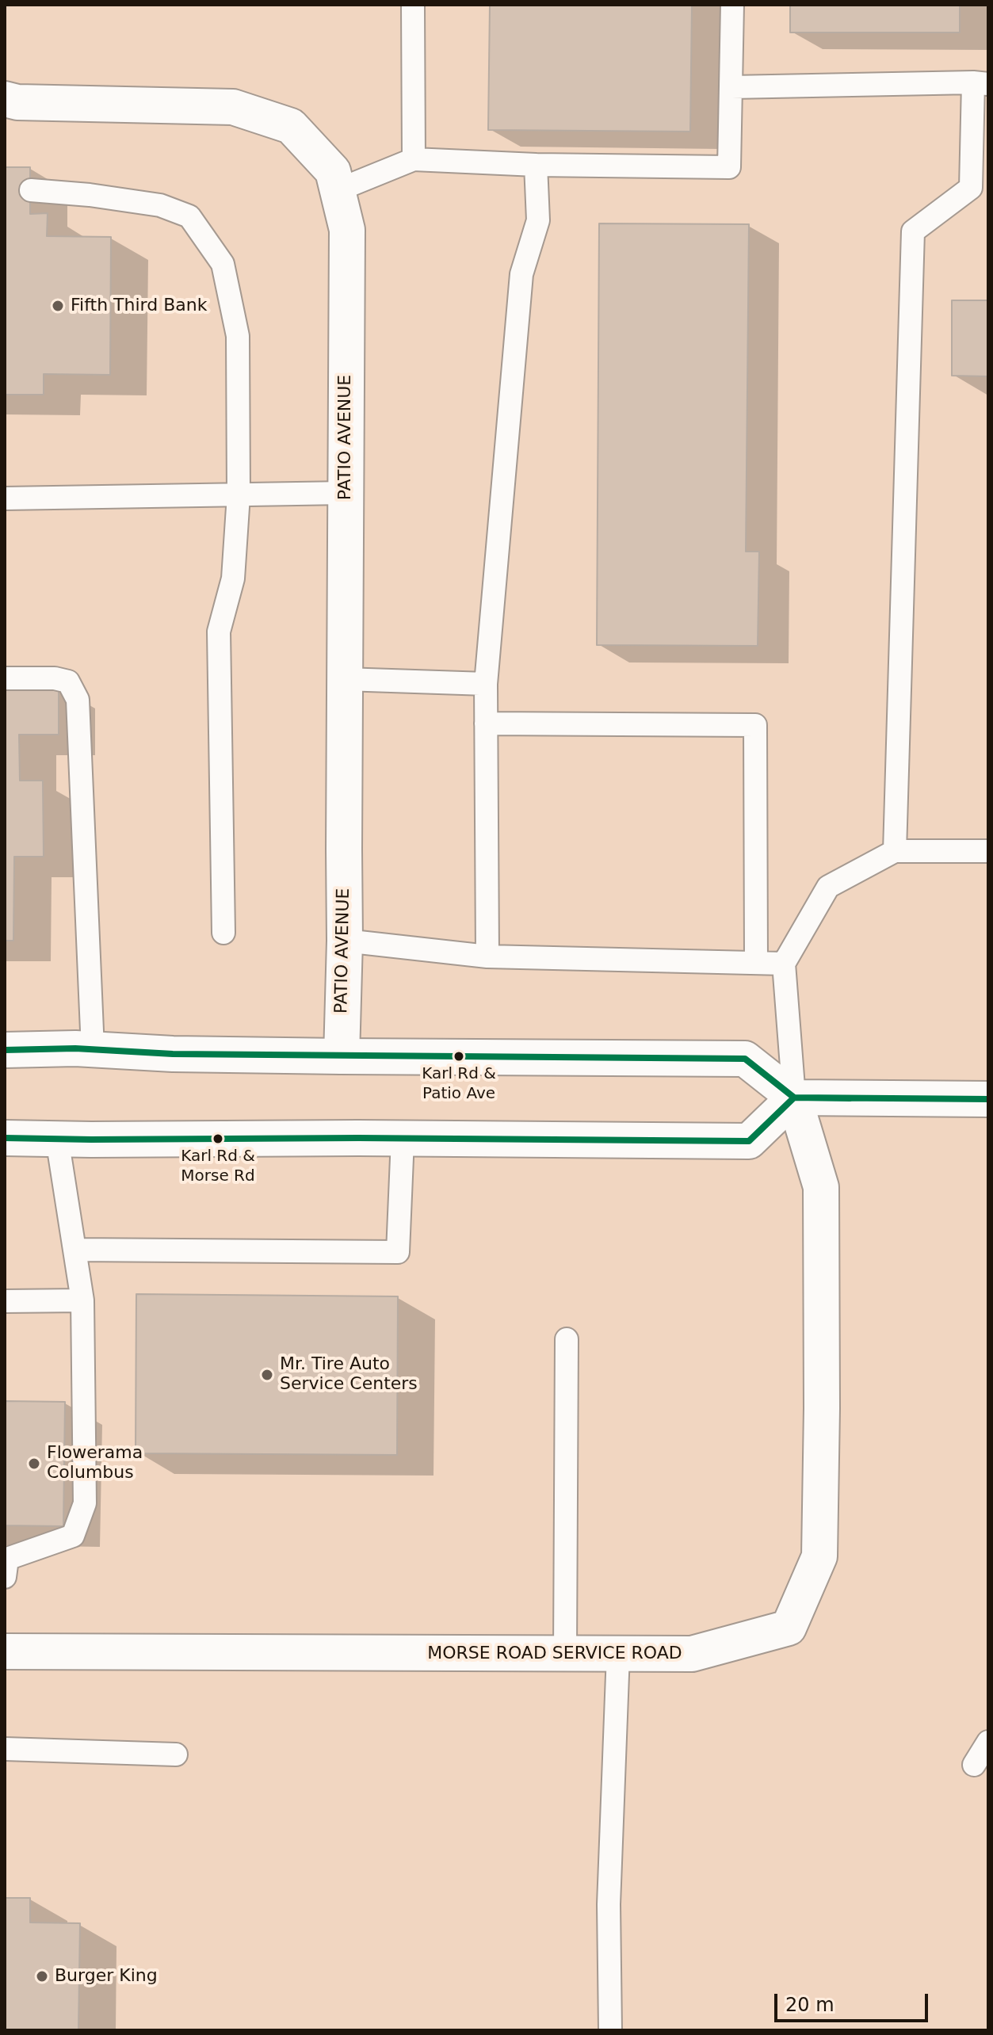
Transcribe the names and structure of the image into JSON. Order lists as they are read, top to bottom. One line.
{"streets":{"street":["PATIO AVENUE","MORSE ROAD SERVICE ROAD"]},"places":["Fifth Third Bank","Karl Rd & Patio Ave","Karl Rd & Morse Rd","Mr. Tire Auto Service Centers","Flowerama Columbus","Burger King"],"scale_bar":"20 m"}
